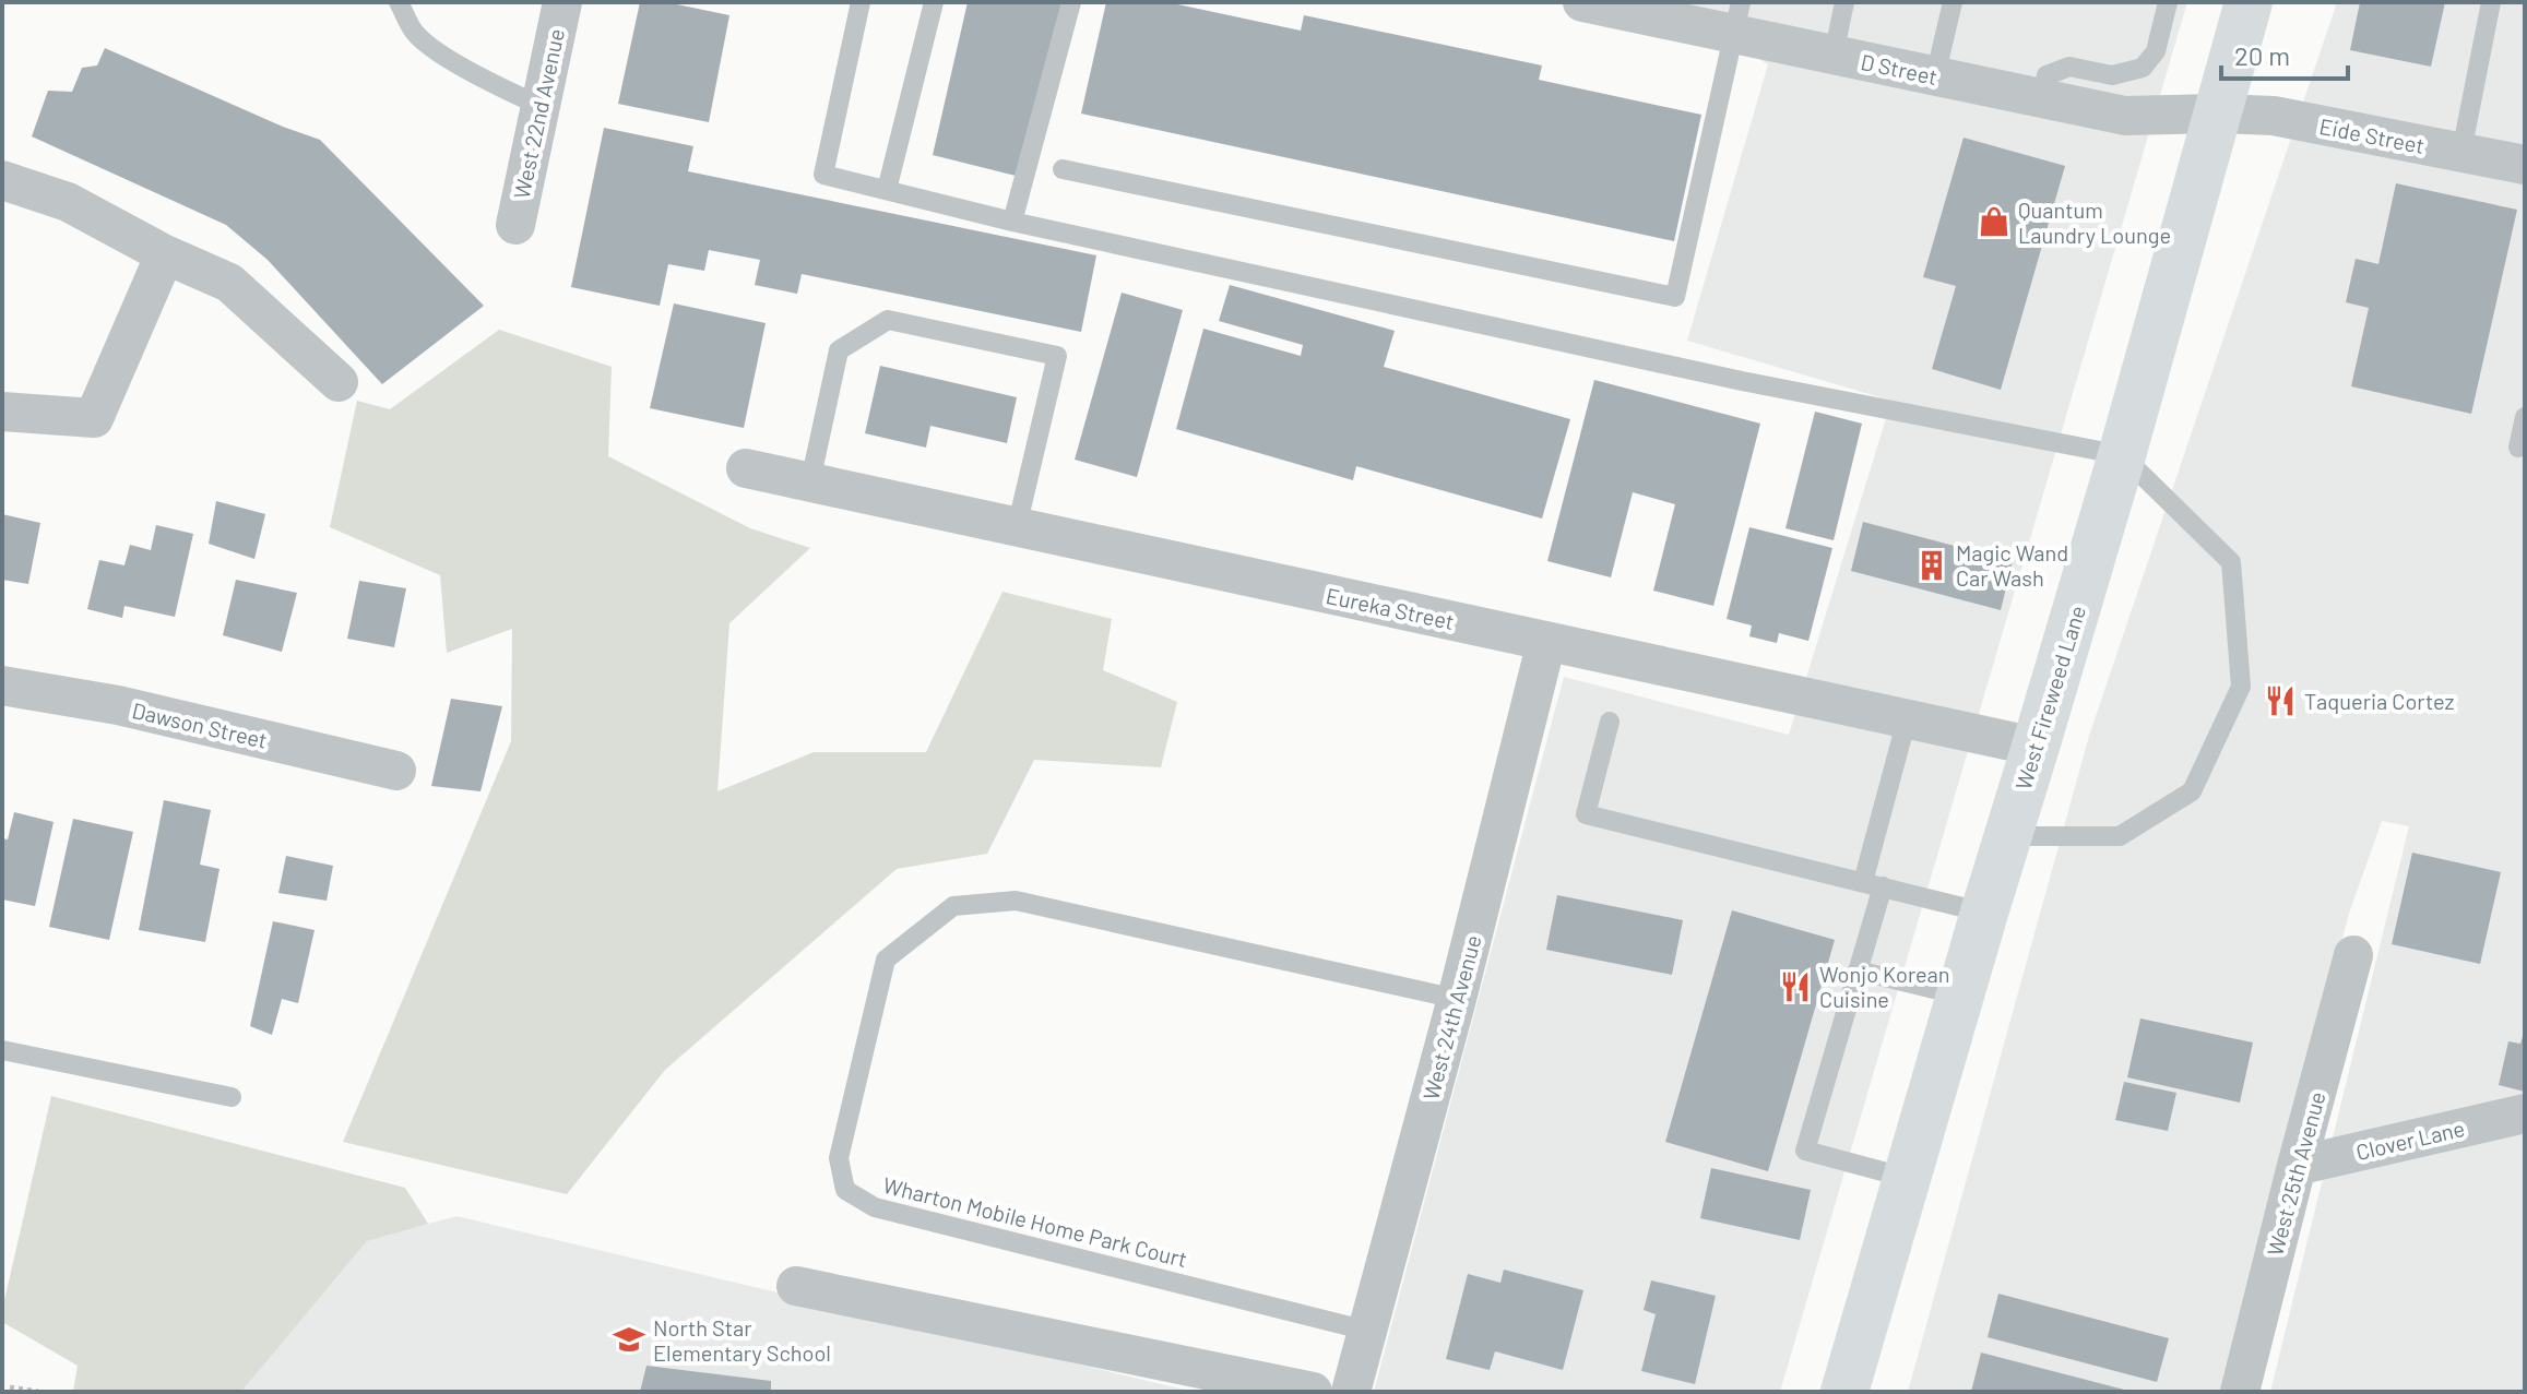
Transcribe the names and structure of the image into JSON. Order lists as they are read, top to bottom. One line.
{"streets":{"main road":["West Fireweed Lane"],"street":["D Street","West 22nd Avenue","Eide Street","Eureka Street","Dawson Street","West 24th Avenue","Clover Lane","West 25th Avenue"],"lane":["Wharton Mobile Home Park Court"]},"crossings":[["D Street","Eide Street"],["D Street","West Fireweed Lane"],["Eide Street","West Fireweed Lane"],["Eureka Street","West Fireweed Lane"],["Eureka Street","West 24th Avenue"],["West 24th Avenue","Wharton Mobile Home Park Court"],["Clover Lane","West 25th Avenue"]],"places":{"shop":["Quantum Laundry Lounge"],"building":["Magic Wand Car Wash"],"restaurant":["Taqueria Cortez","Wonjo Korean Cuisine"],"school or university":["North Star Elementary School"]},"scale_bar":"20 m"}
